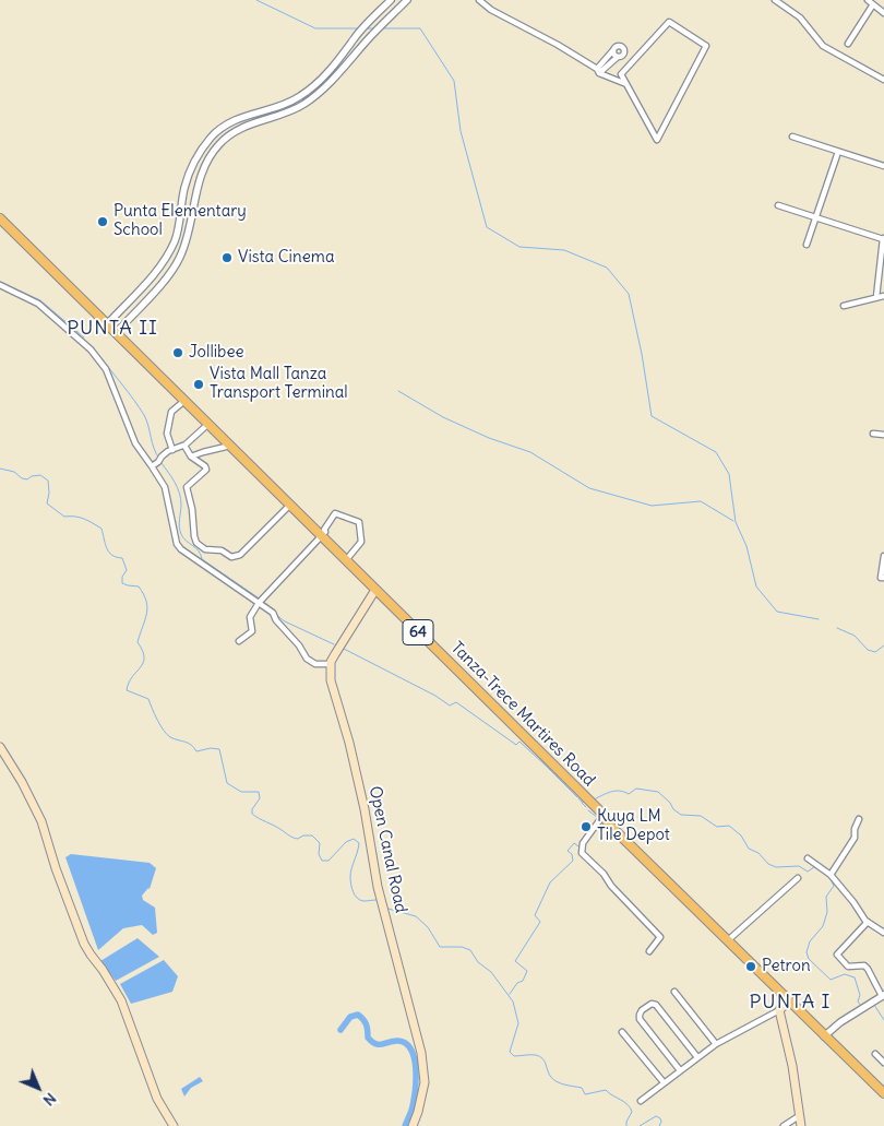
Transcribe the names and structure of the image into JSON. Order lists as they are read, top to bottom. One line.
{"streets":{"main road":["64","Tanza-Trece Martires Road","Open Canal Road"]},"districts":["PUNTA II","PUNTA I"],"places":["Punta Elementary School","Vista Cinema","Jollibee","Vista Mall Tanza Transport Terminal","Kuya LM Tile Depot","Petron"],"north":"bottom right"}
